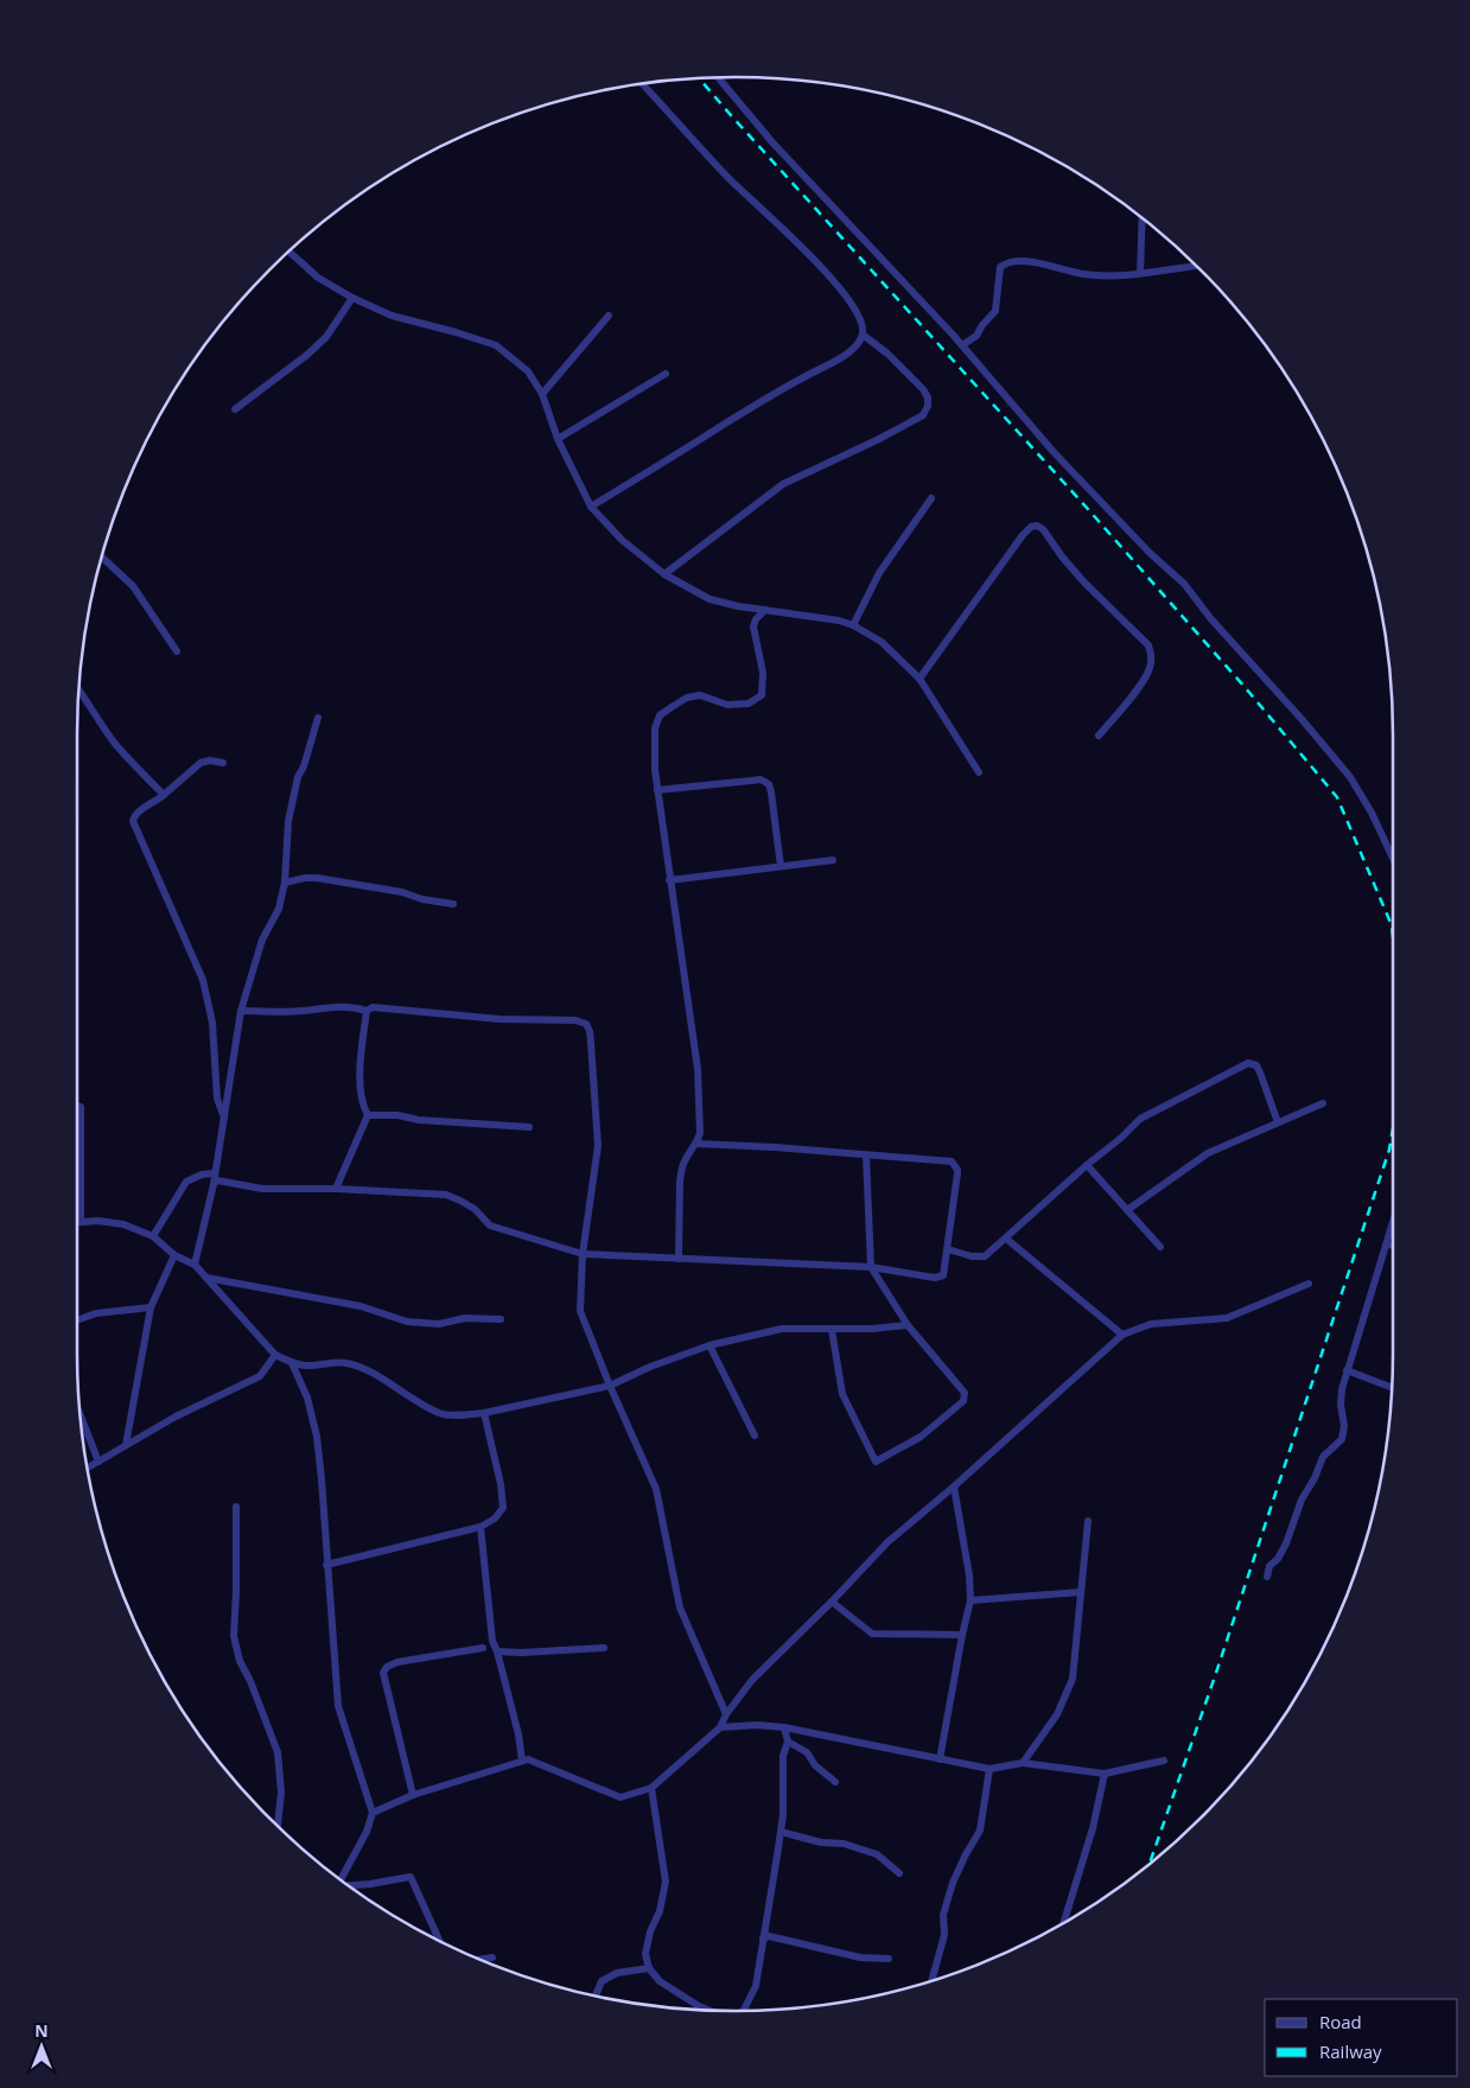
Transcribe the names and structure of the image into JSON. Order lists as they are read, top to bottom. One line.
{"legend":["Road","Railway"],"north":"top"}
